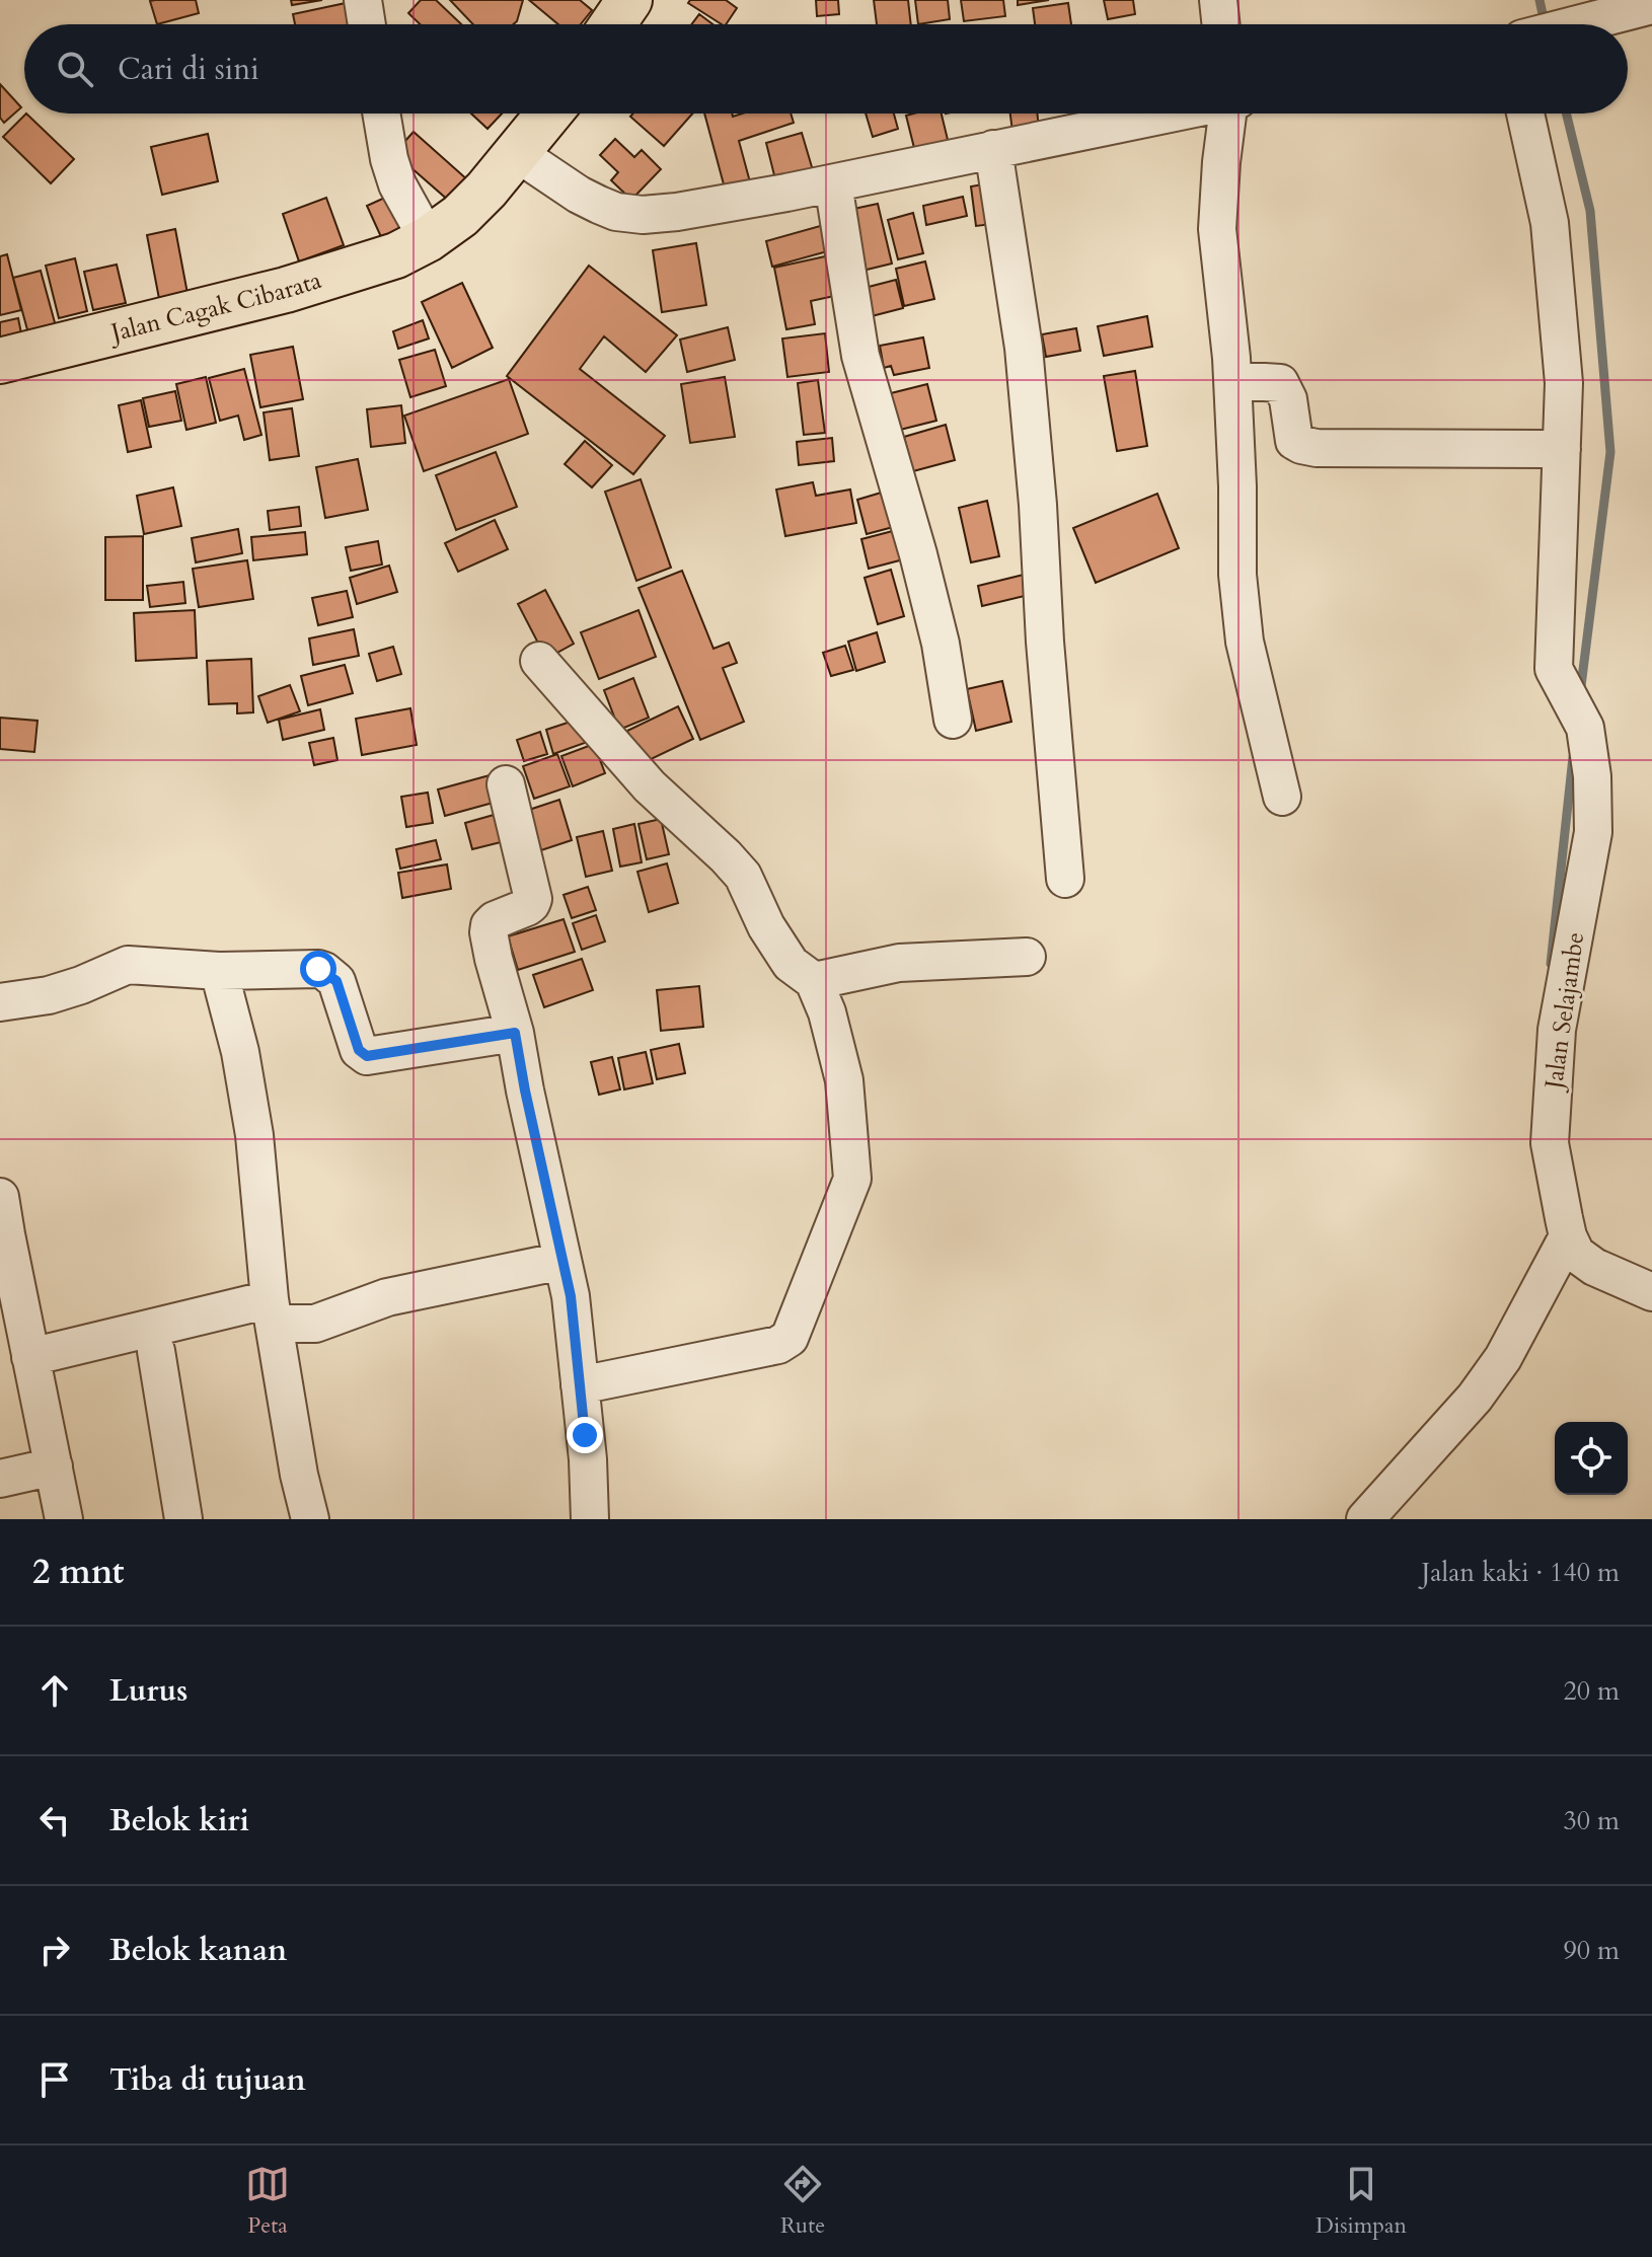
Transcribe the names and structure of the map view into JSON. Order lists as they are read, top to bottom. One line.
{"streets":{"highway":["Jalan Cagak Cibarata"],"street":["Jalan Selajambe"]},"page":{"search":"Cari di sini","heading":["2 mnt","Jalan kaki · 140 m"],"list":[["Lurus","20 m"],["Belok kiri","30 m"],["Belok kanan","90 m"],"Tiba di tujuan"],"nav":["Peta","Rute","Disimpan"]}}
